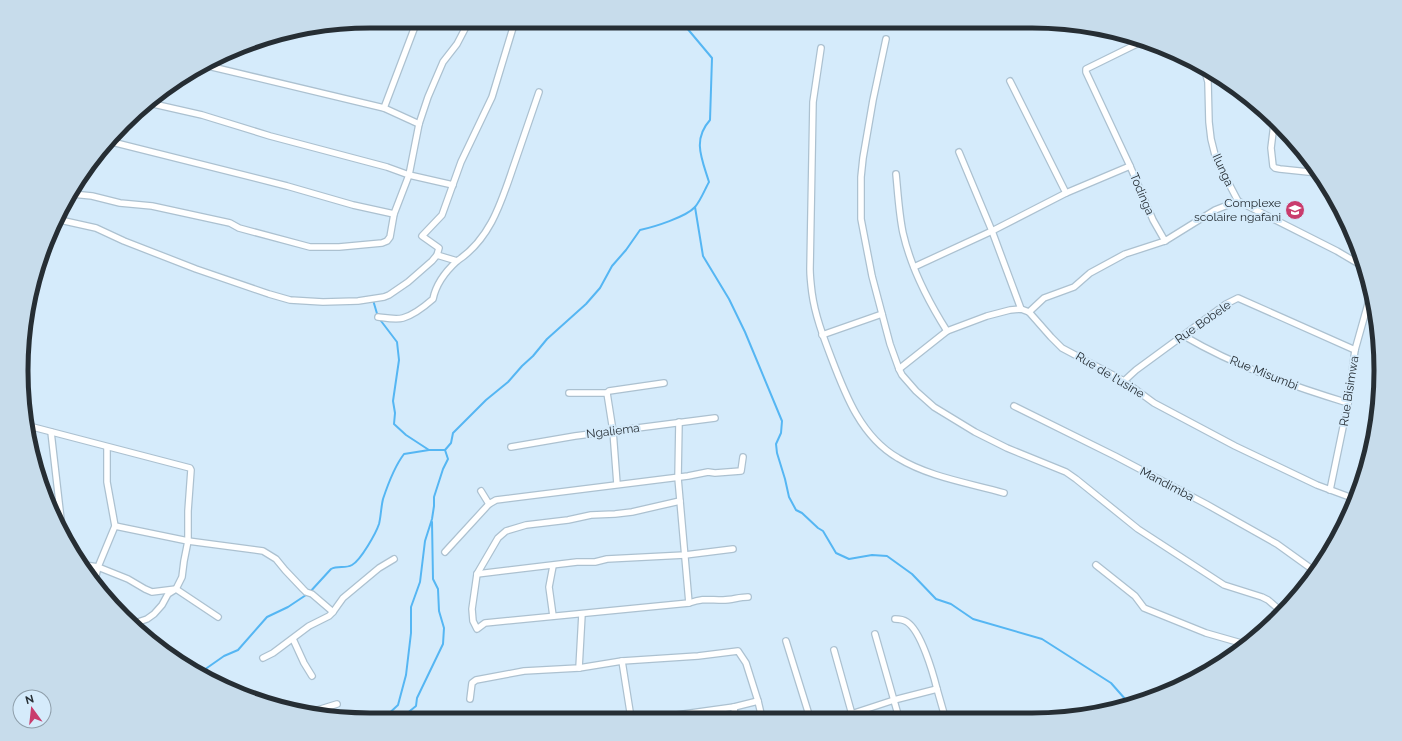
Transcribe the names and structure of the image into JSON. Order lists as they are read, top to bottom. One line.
{"streets":{"street":["Ilunga","Todinga","Rue Bobele","Rue Misumbi","Rue de l'usine","Rue Bisimwa","Ngaliema","Mandimba"]},"crossings":[["Rue Bobele","Rue Misumbi"],["Rue Bobele","Rue de l'usine"],["Rue Bobele","Rue Bisimwa"],["Rue Misumbi","Rue Bisimwa"],["Rue de l'usine","Rue Bisimwa"]],"places":{"school or university":["Complexe scolaire ngafani"]},"north":"top"}
